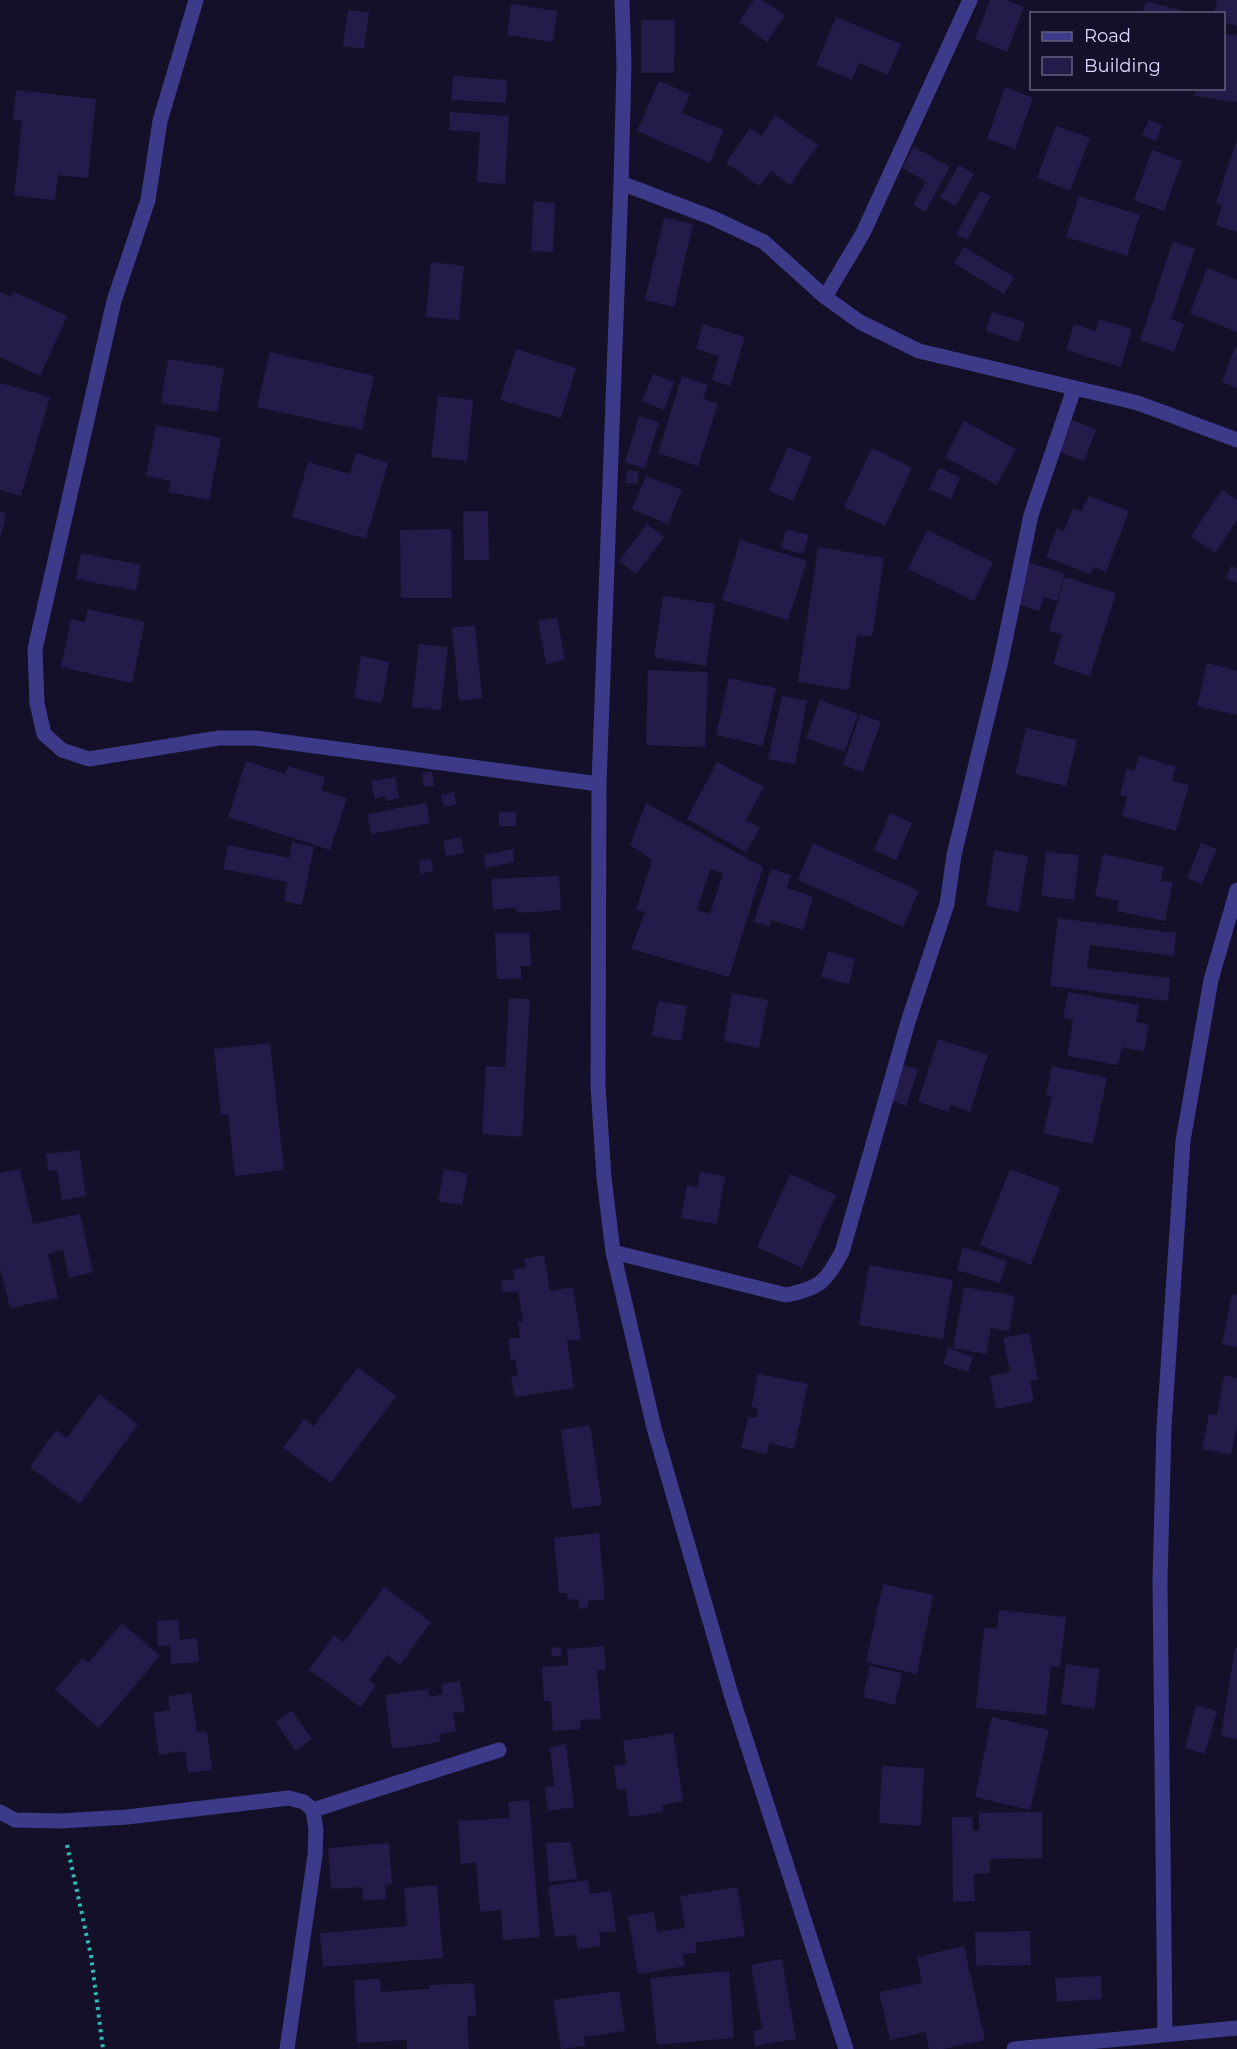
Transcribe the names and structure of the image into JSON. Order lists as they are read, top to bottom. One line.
{"legend":["Road","Building"]}
